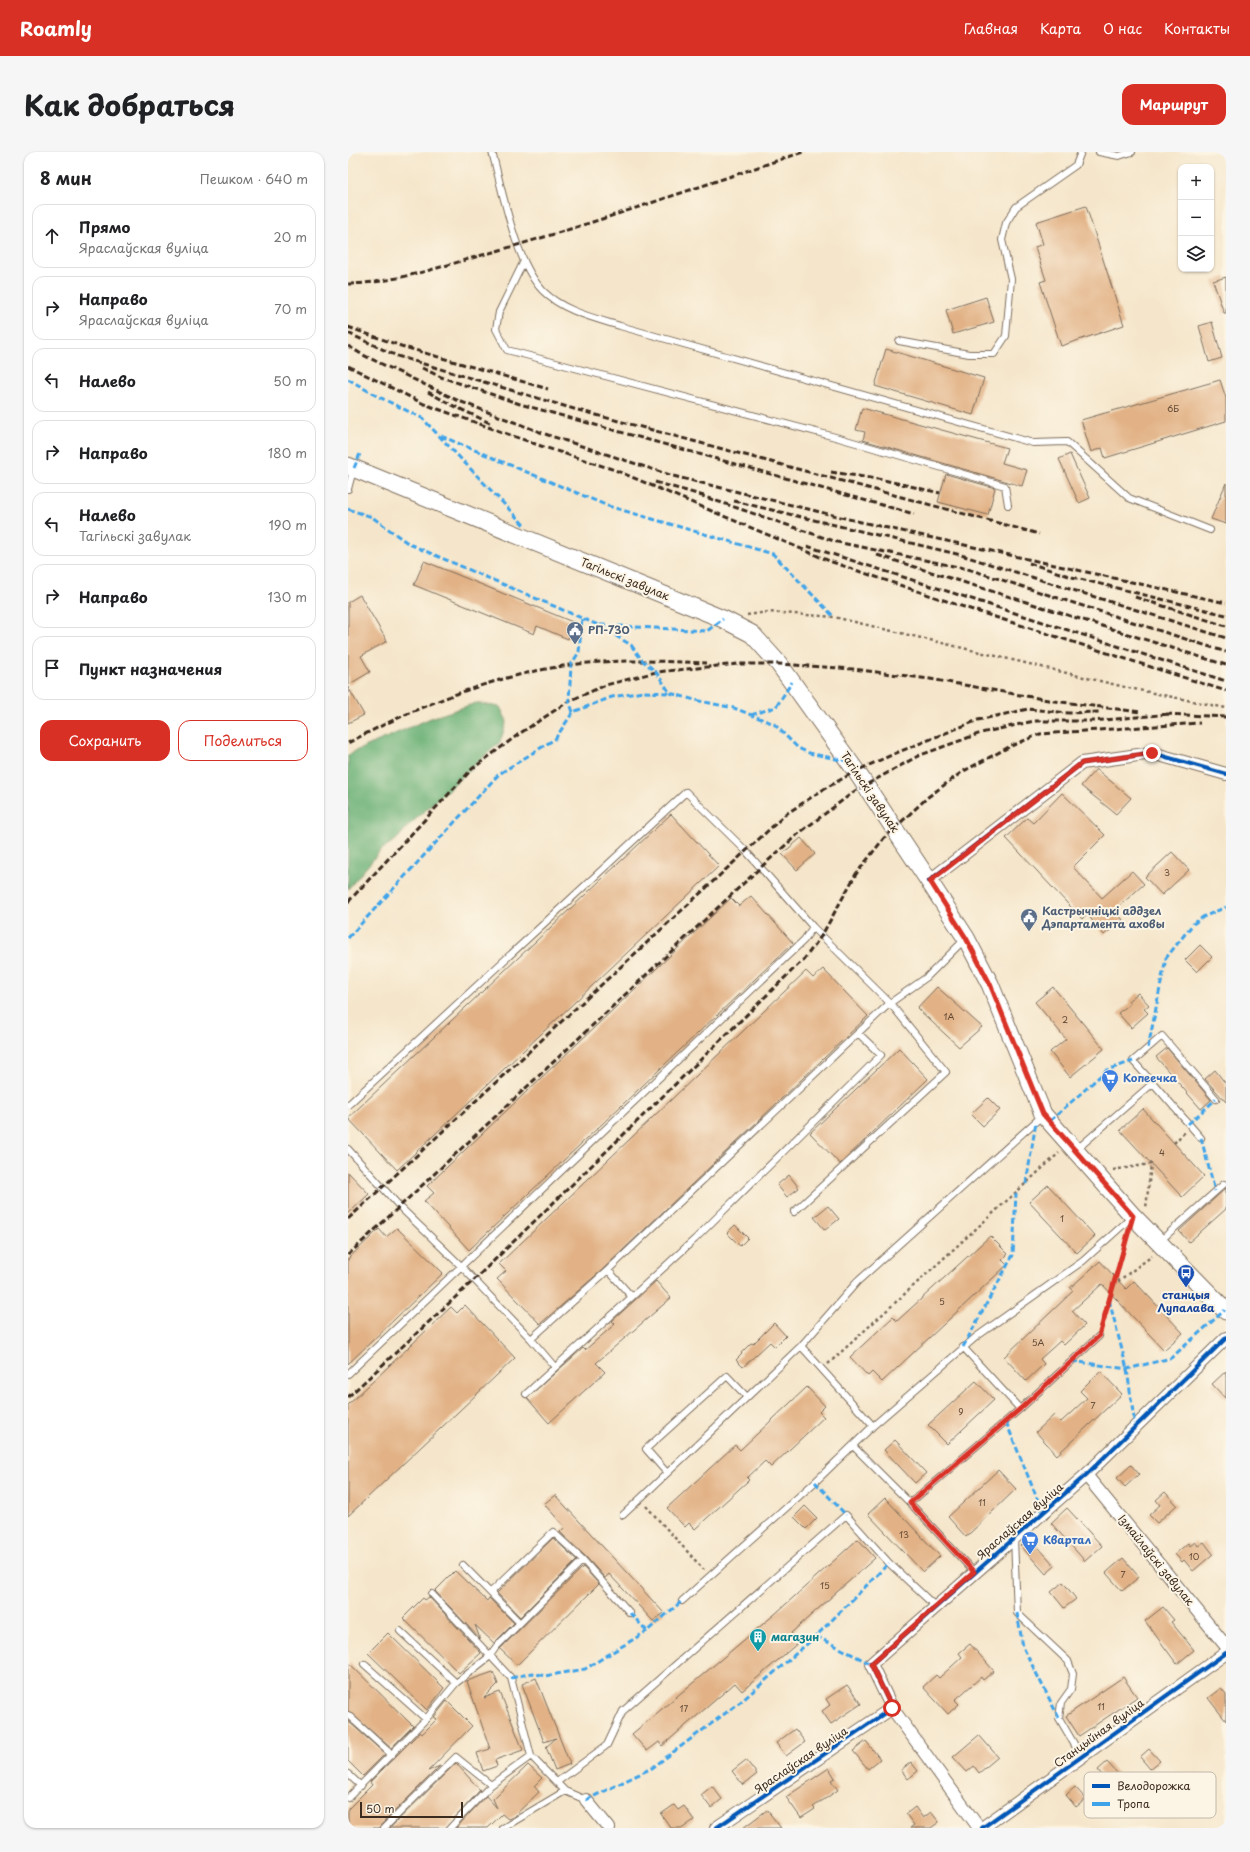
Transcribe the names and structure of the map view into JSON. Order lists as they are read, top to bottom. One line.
{"streets":{"main road":["Тагільскі завулак"],"street":["Яраслаўская вуліца","Ізмайлаўскі завулак","Станцыйная вуліца"]},"crossings":[["Яраслаўская вуліца","Ізмайлаўскі завулак"]],"places":{"public building":["РП-730","Кастрычніцкі аддзел Дэпартамента аховы"],"supermarket":["Копеечка","Квартал"],"bus stop":["станцыя Лупалава"],"building":["магазин"]},"house_numbers":["6Б","3","1А","2","4","1","5","5А","7","9","11","13","10","7","15","11","17"],"legend":["Велодорожка","Тропа"],"scale_bar":"50 m","page":{"header":"Roamly","nav":["Главная","Карта","О нас","Контакты"],"title":"Как добраться","buttons":["Маршрут",["Сохранить","Поделиться"]],"heading":["8 мин","Пешком · 640 m"],"map_buttons":["+","−"],"list":[["Прямо","Яраслаўская вуліца","20 m"],["Направо","Яраслаўская вуліца","70 m"],["Налево","50 m"],["Направо","180 m"],["Налево","Тагільскі завулак","190 m"],["Направо","130 m"],"Пункт назначения"],"scale":"50 m"}}
